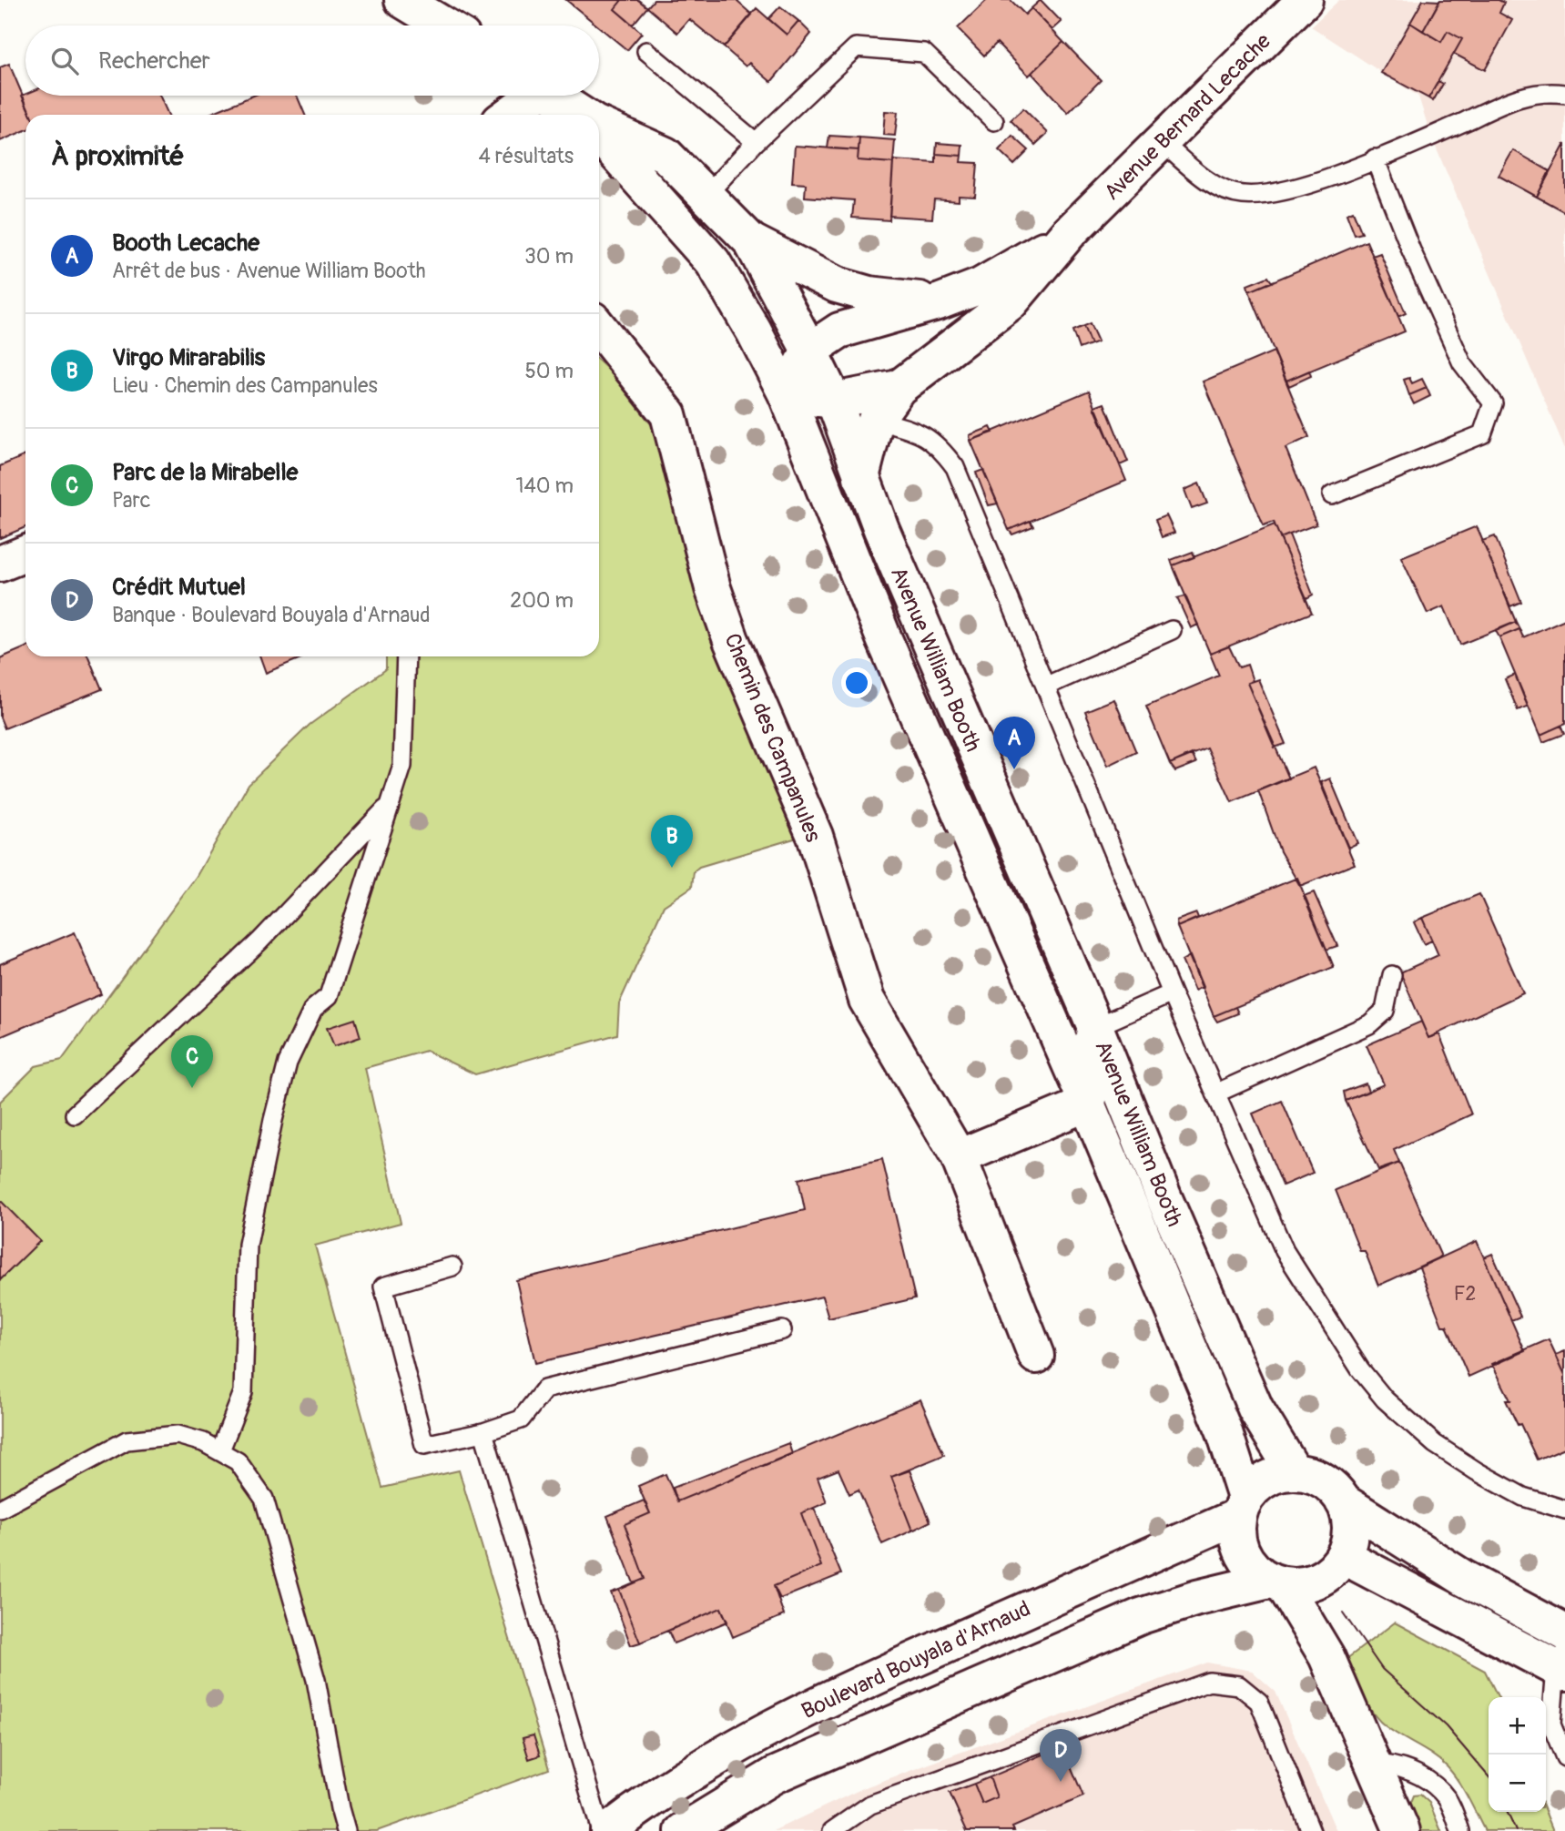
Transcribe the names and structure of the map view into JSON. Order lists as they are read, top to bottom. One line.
{"streets":{"street":["Avenue Bernard Lecache","Avenue William Booth","Chemin des Campanules","Boulevard Bouyala d'Arnaud"]},"crossings":[["Avenue Bernard Lecache","Avenue William Booth"],["Avenue William Booth","Boulevard Bouyala d'Arnaud"]],"house_numbers":["F2"],"page":{"search":"Rechercher","heading":["À proximité","4 résultats"],"list":[{"mark":"A","name":"Booth Lecache","note":"Arrêt de bus · Avenue William Booth","value":"30 m"},{"mark":"B","name":"Virgo Mirarabilis","note":"Lieu · Chemin des Campanules","value":"50 m"},{"mark":"C","name":"Parc de la Mirabelle","note":"Parc","value":"140 m"},{"mark":"D","name":"Crédit Mutuel","note":"Banque · Boulevard Bouyala d'Arnaud","value":"200 m"}],"pins":["A","B","C","D"],"map_buttons":["+","−"]}}
